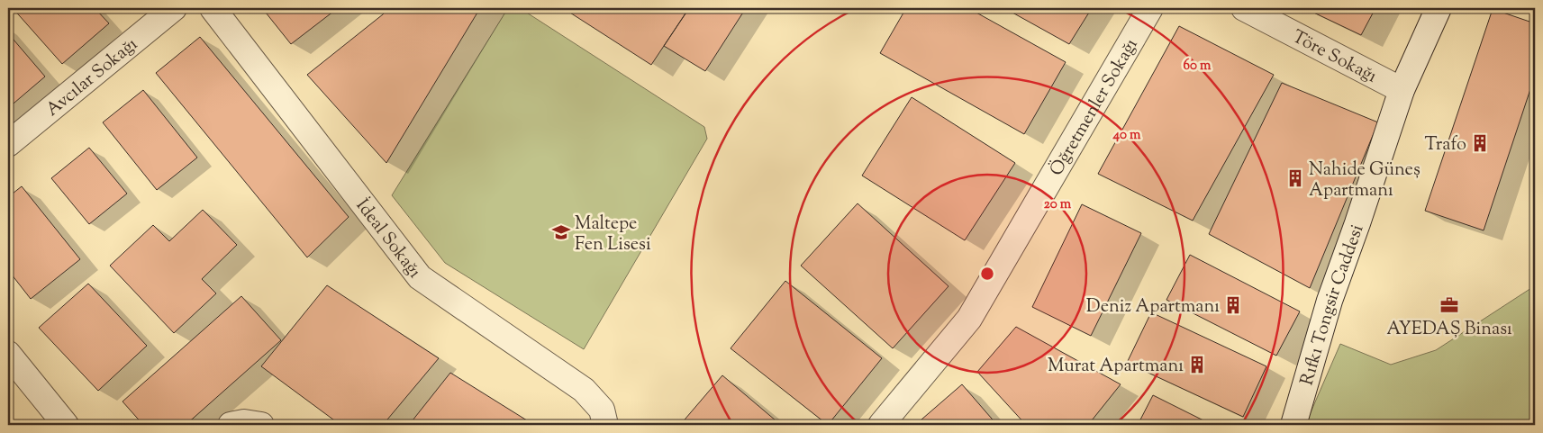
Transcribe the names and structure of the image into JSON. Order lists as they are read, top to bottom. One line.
{"streets":{"street":["Töre Sokağı","Avcılar Sokağı","Öğretmenler Sokağı","İdeal Sokağı","Rıfkı Tongsir Caddesi"]},"crossings":[["Töre Sokağı","Rıfkı Tongsir Caddesi"]],"places":{"building":["Trafo","Nahide Güneş Apartmanı","Deniz Apartmanı","Murat Apartmanı"],"school or university":["Maltepe Fen Lisesi"],"office":["AYEDAŞ Binası"]},"rings":["60 m","40 m","20 m"]}
